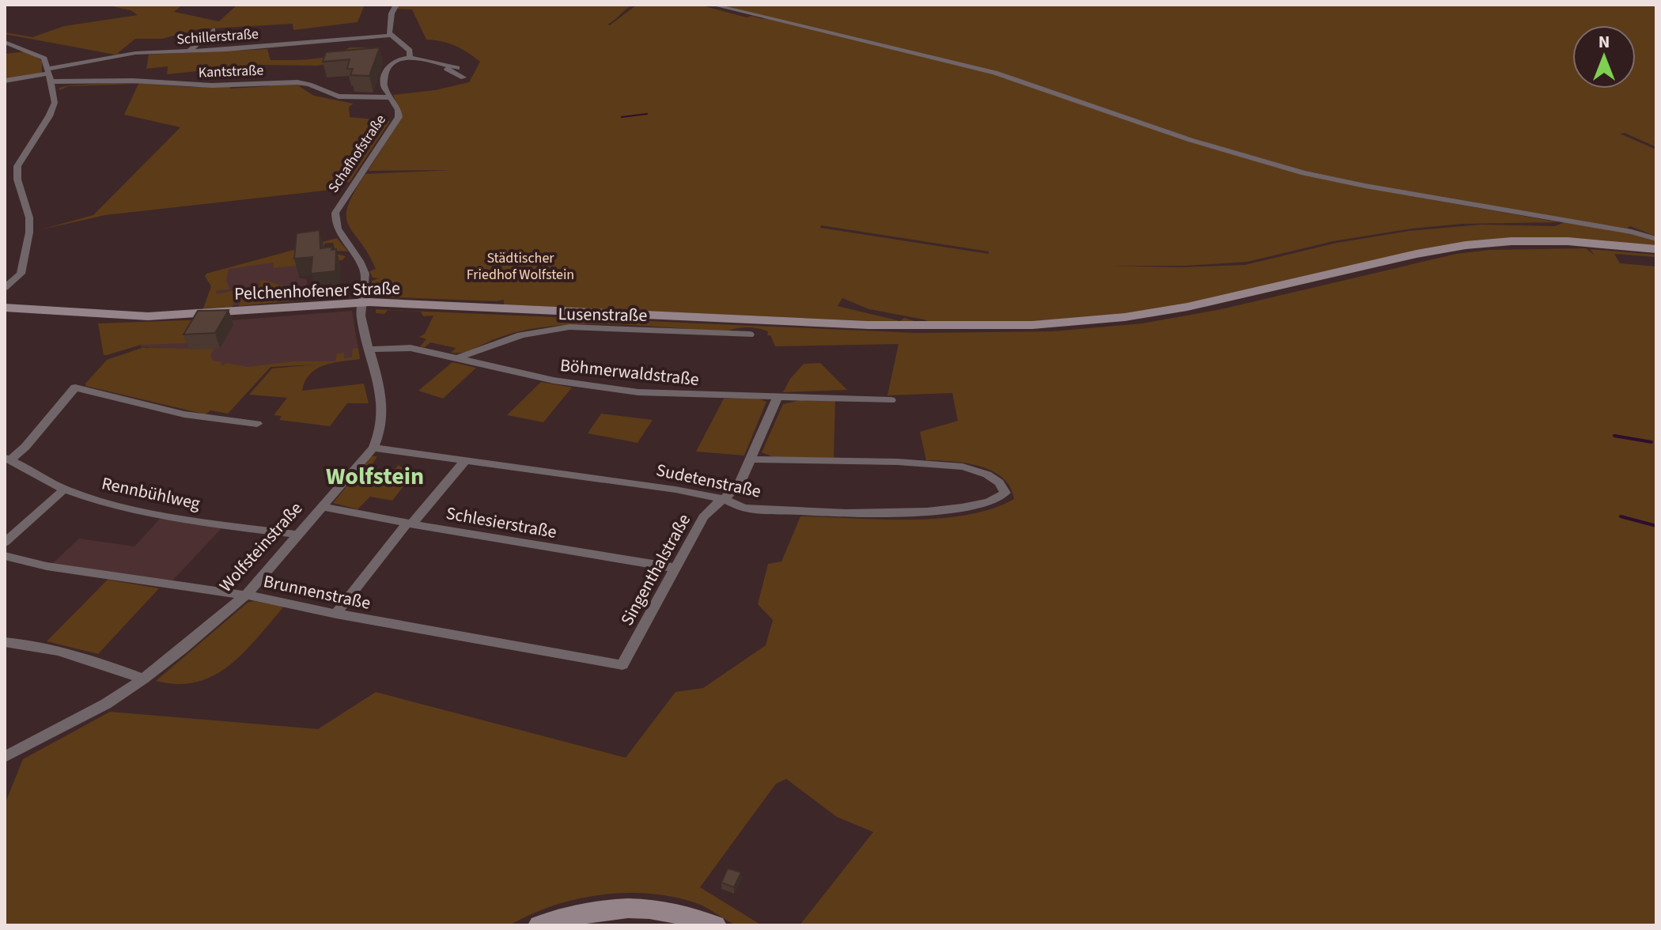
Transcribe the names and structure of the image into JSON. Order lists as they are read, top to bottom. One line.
{"streets":{"main road":["Pelchenhofener Straße"],"street":["Schillerstraße","Kantstraße","Schafhofstraße","Lusenstraße","Böhmerwaldstraße","Sudetenstraße","Rennbühlweg","Schlesierstraße","Wolfsteinstraße","Singenthalstraße","Brunnenstraße"]},"crossings":[["Schillerstraße","Kantstraße"],["Kantstraße","Schafhofstraße"],["Schafhofstraße","Pelchenhofener Straße"],["Schafhofstraße","Wolfsteinstraße"],["Pelchenhofener Straße","Wolfsteinstraße"],["Lusenstraße","Böhmerwaldstraße"],["Böhmerwaldstraße","Wolfsteinstraße"],["Böhmerwaldstraße","Singenthalstraße"],["Sudetenstraße","Wolfsteinstraße"],["Sudetenstraße","Singenthalstraße"],["Rennbühlweg","Wolfsteinstraße"],["Schlesierstraße","Wolfsteinstraße"],["Schlesierstraße","Singenthalstraße"],["Wolfsteinstraße","Brunnenstraße"],["Singenthalstraße","Brunnenstraße"]],"districts":["Wolfstein"],"parks":["Städtischer Friedhof Wolfstein"],"north":"top"}
